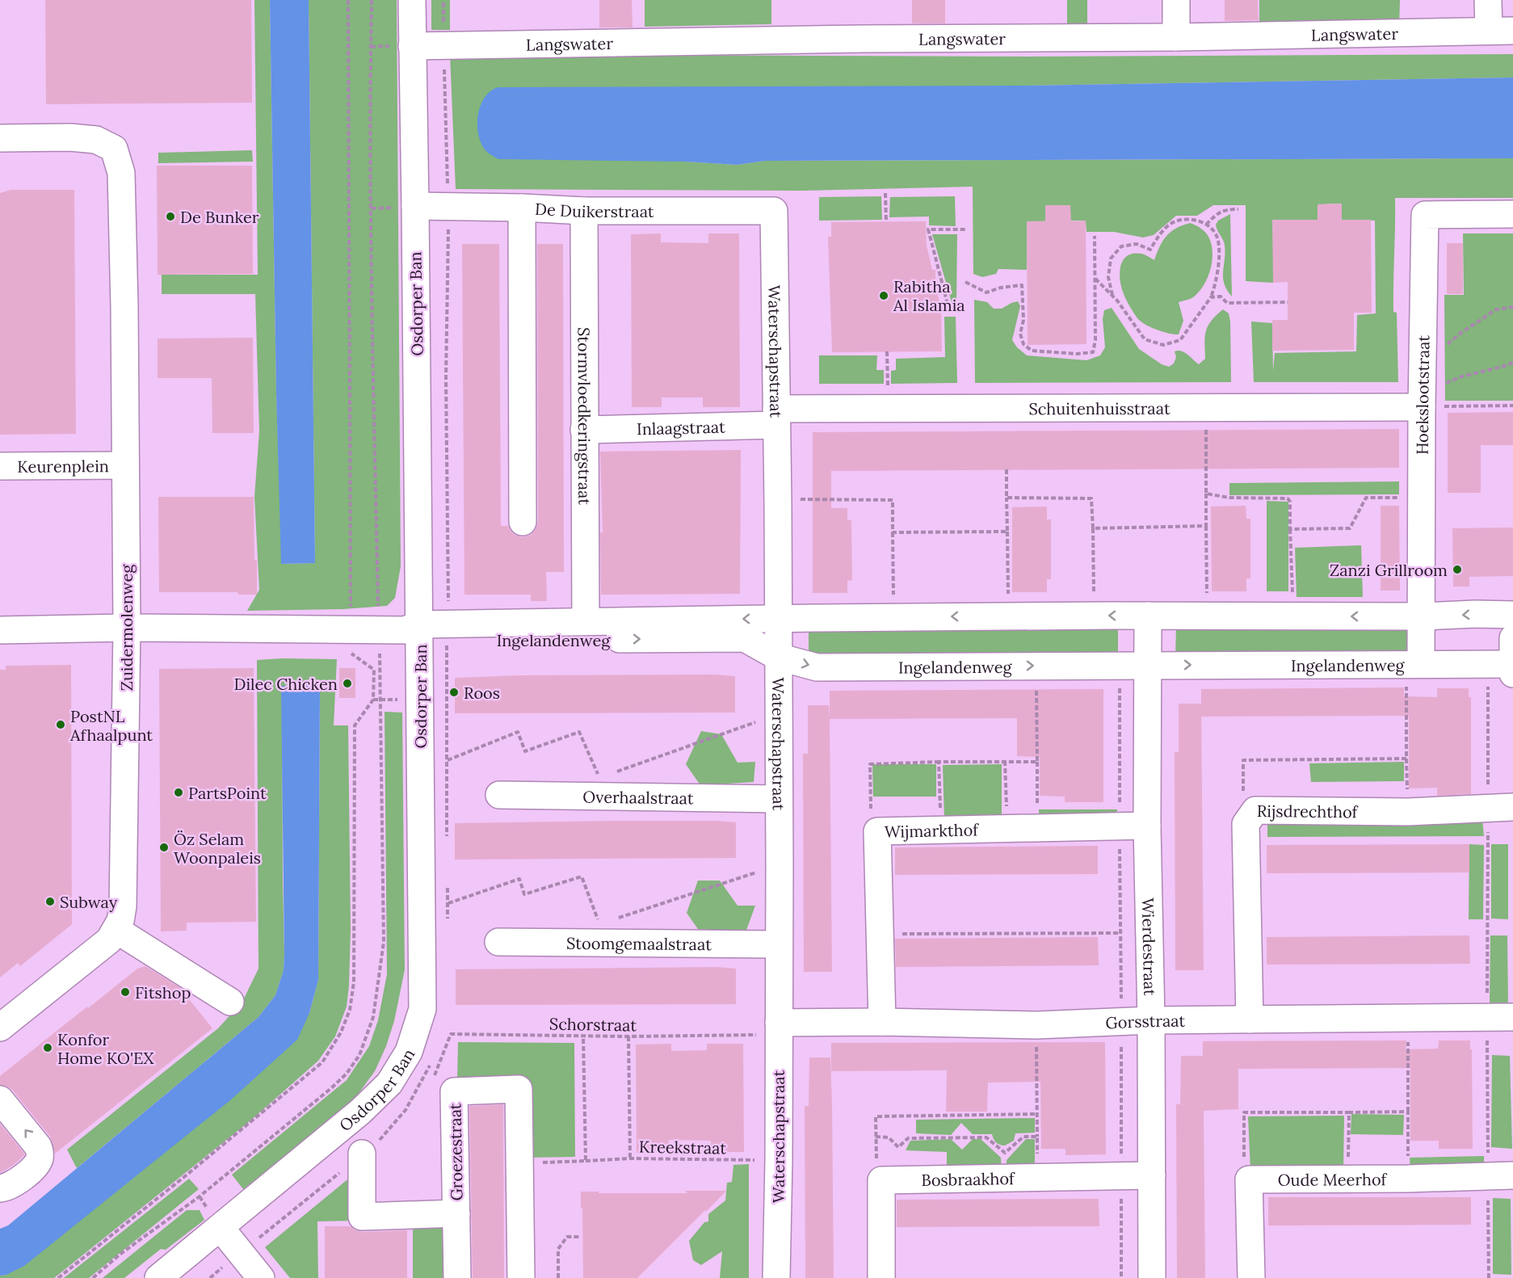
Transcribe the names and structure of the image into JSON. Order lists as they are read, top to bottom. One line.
{"streets":{"street":["Langswater","De Duikerstraat","Osdorper Ban","Waterschapstraat","Hoekslootstraat","Schuitenhuisstraat","Stormvloedkeringstraat","Inlaagstraat","Keurenplein","Zuidermolenweg","Ingelandenweg","Overhaalstraat","Rijsdrechthof","Wijmarkthof","Stoomgemaalstraat","Wierdestraat","Gorsstraat","Groezestraat","Bosbraakhof","Oude Meerhof"],"path":["Schorstraat","Kreekstraat"]},"crossings":[["Langswater","Osdorper Ban"],["De Duikerstraat","Osdorper Ban"],["De Duikerstraat","Waterschapstraat"],["De Duikerstraat","Stormvloedkeringstraat"],["Osdorper Ban","Ingelandenweg"],["Waterschapstraat","Schuitenhuisstraat"],["Waterschapstraat","Inlaagstraat"],["Waterschapstraat","Ingelandenweg"],["Waterschapstraat","Overhaalstraat"],["Waterschapstraat","Stoomgemaalstraat"],["Waterschapstraat","Gorsstraat"],["Waterschapstraat","Schorstraat"],["Waterschapstraat","Kreekstraat"],["Hoekslootstraat","Schuitenhuisstraat"],["Hoekslootstraat","Ingelandenweg"],["Schuitenhuisstraat","Inlaagstraat"],["Stormvloedkeringstraat","Inlaagstraat"],["Stormvloedkeringstraat","Ingelandenweg"],["Keurenplein","Zuidermolenweg"],["Zuidermolenweg","Ingelandenweg"],["Ingelandenweg","Wierdestraat"],["Rijsdrechthof","Gorsstraat"],["Wijmarkthof","Wierdestraat"],["Wijmarkthof","Gorsstraat"],["Wierdestraat","Gorsstraat"],["Wierdestraat","Bosbraakhof"],["Gorsstraat","Schorstraat"],["Kreekstraat","Groezestraat"]],"places":["De Bunker","Rabitha Al Islamia","Zanzi Grillroom","Dilec Chicken","Roos","PostNL Afhaalpunt","PartsPoint","Öz Selam Woonpaleis","Subway","Fitshop","Konfor Home KO'EX"]}
